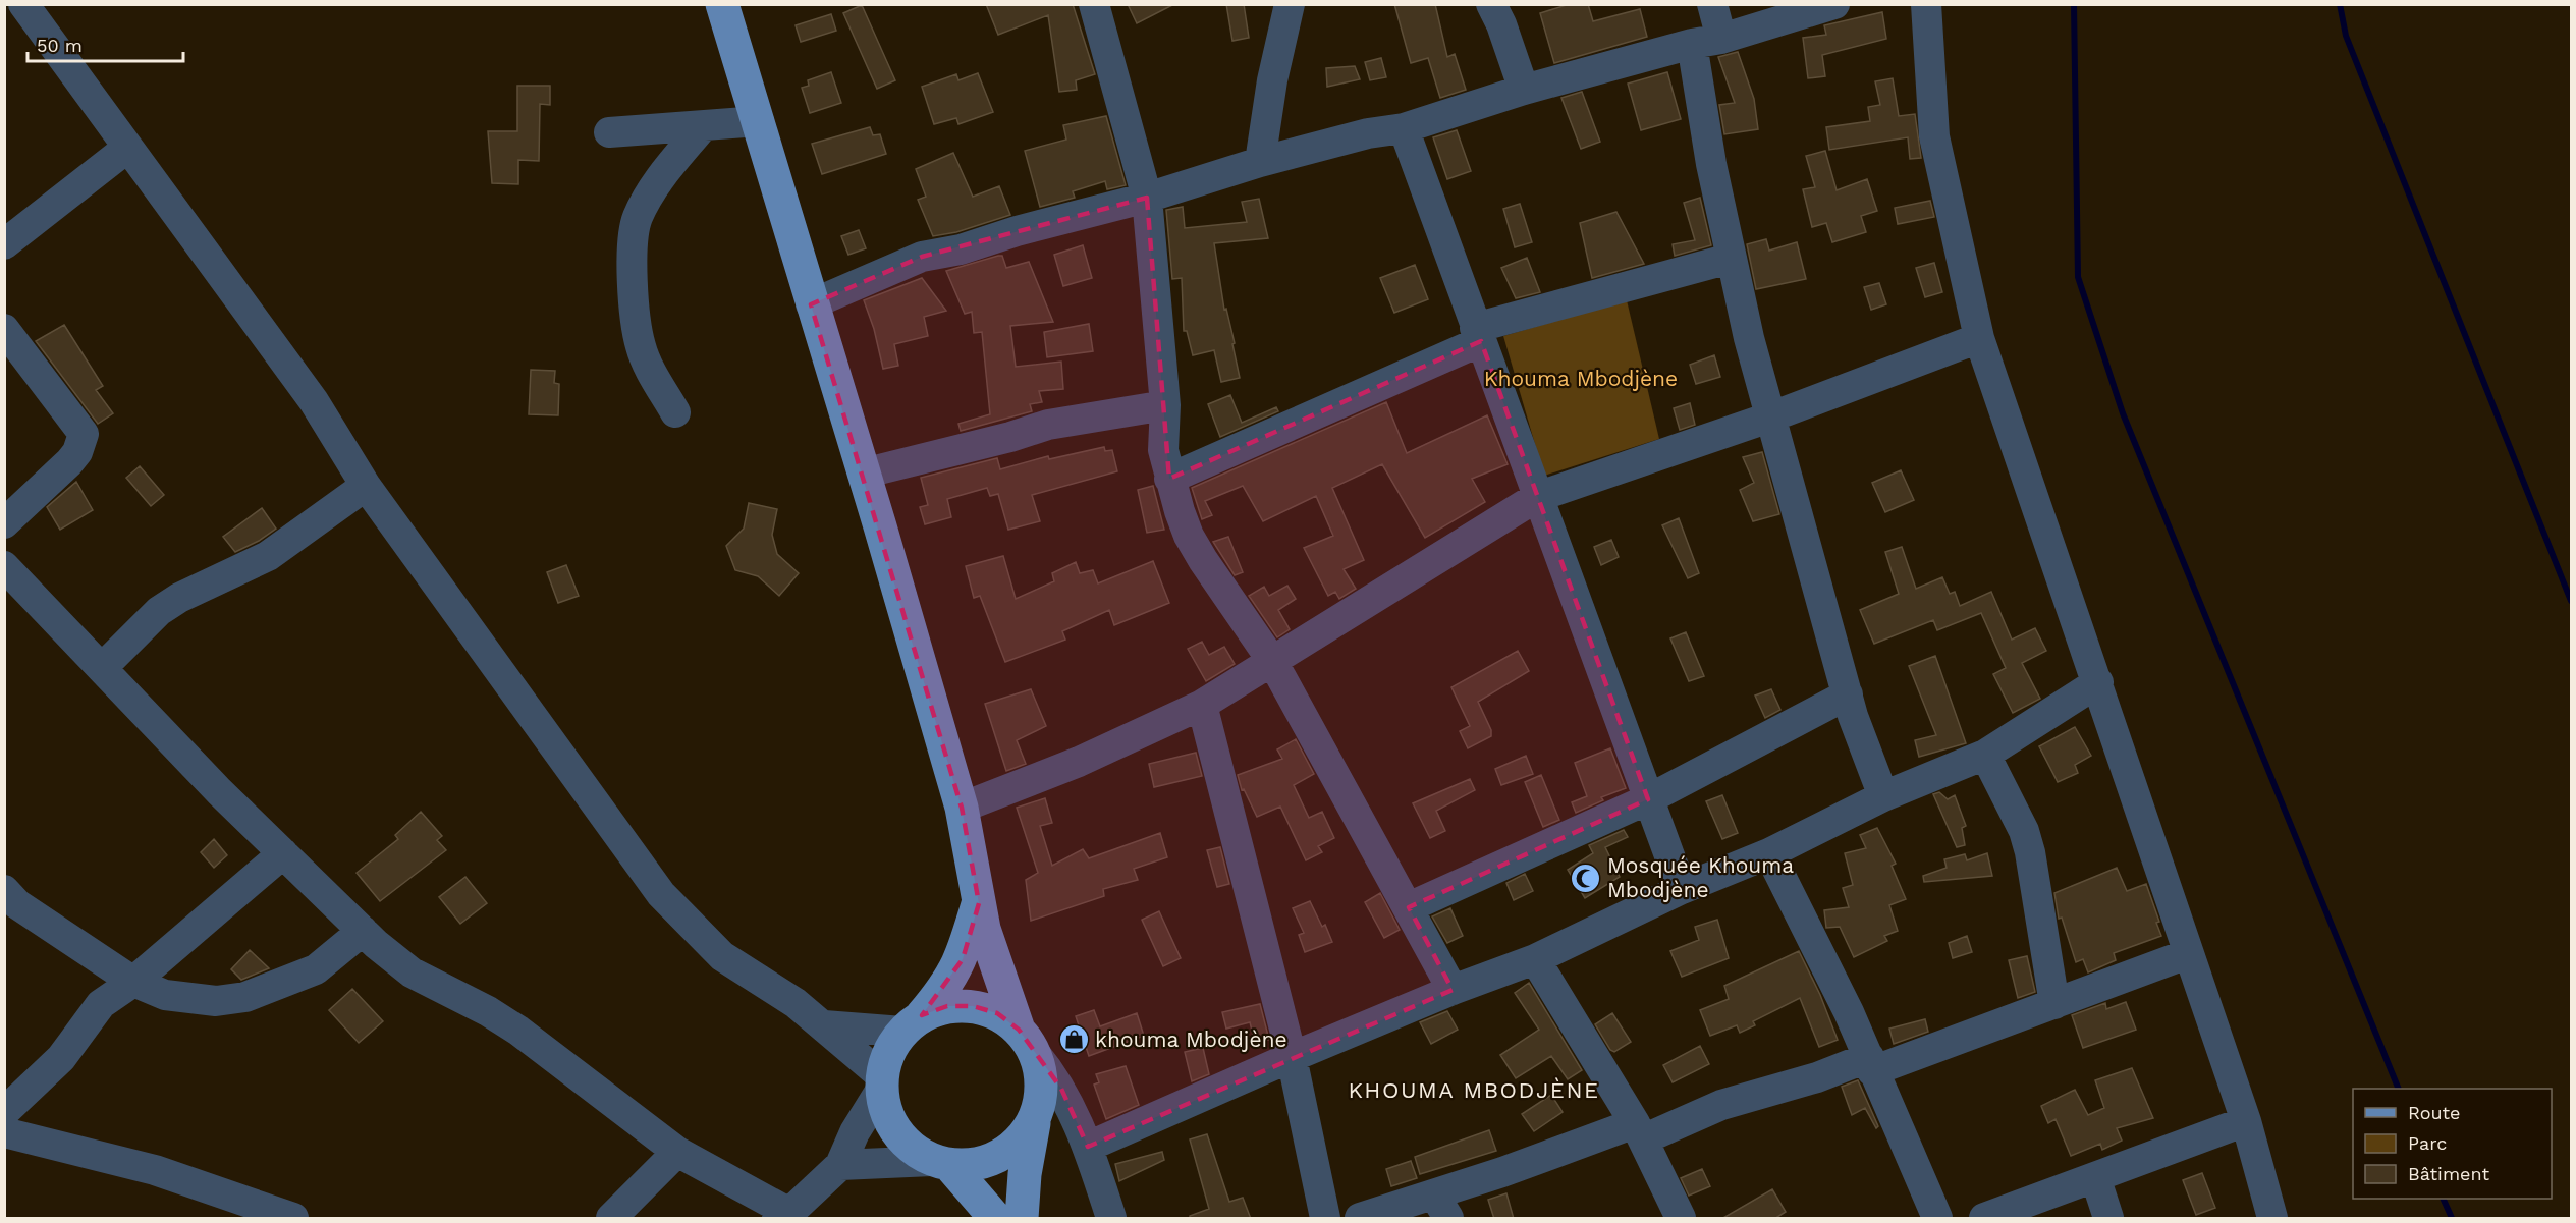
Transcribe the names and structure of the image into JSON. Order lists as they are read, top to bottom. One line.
{"districts":["KHOUMA MBODJÈNE"],"parks":["Khouma Mbodjène"],"places":{"mosque":["Mosquée Khouma Mbodjène"],"shop":["khouma Mbodjène"]},"legend":["Route","Parc","Bâtiment"],"scale_bar":"50 m"}
